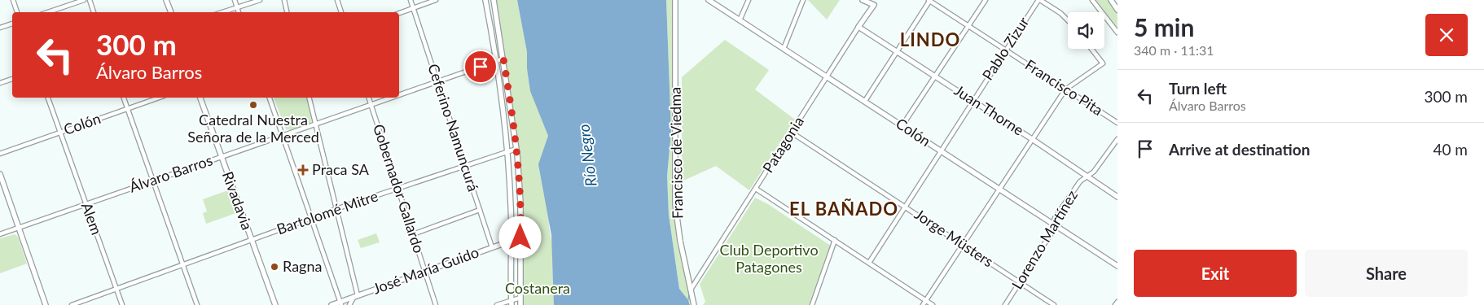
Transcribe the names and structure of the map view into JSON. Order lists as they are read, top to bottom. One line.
{"streets":{"main road":["Juan Thorne","Colón","Patagonia","Francisco de Viedma","Rivadavia","José María Guido"],"street":["Pablo Zizur","Francisco Pita","Ceferino Namuncurá","Álvaro Barros","Gobernador Gallardo","Bartolomé Mitre","Alem","Jorge Müsters","Lorenzo Martínez"]},"crossings":[["Pablo Zizur","Francisco Pita"],["Pablo Zizur","Juan Thorne"],["Pablo Zizur","Colón"],["Pablo Zizur","Jorge Müsters"],["Juan Thorne","Patagonia"],["Juan Thorne","Lorenzo Martínez"],["Colón","Patagonia"],["Colón","Alem"],["Colón","Lorenzo Martínez"],["Ceferino Namuncurá","Álvaro Barros"],["Ceferino Namuncurá","Bartolomé Mitre"],["Ceferino Namuncurá","José María Guido"],["Patagonia","Francisco de Viedma"],["Patagonia","Jorge Müsters"],["Álvaro Barros","Gobernador Gallardo"],["Álvaro Barros","Rivadavia"],["Álvaro Barros","Alem"],["Gobernador Gallardo","Bartolomé Mitre"],["Gobernador Gallardo","José María Guido"],["Rivadavia","Bartolomé Mitre"],["Bartolomé Mitre","Alem"],["Jorge Müsters","Lorenzo Martínez"]],"districts":["LINDO","EL BAÑADO"],"water":["Río Negro"],"parks":["Club Deportivo Patagones","Costanera"],"places":{"other":["Catedral Nuestra Señora de la Merced","Ragna"],"health":["Praca SA"]},"page":{"heading":["5 min","340 m · 11:31"],"turn":["300 m","Álvaro Barros"],"list":[{"name":"Turn left","note":"Álvaro Barros","value":"300 m"},{"name":"Arrive at destination","value":"40 m"}],"buttons":["Exit","Share"]}}
